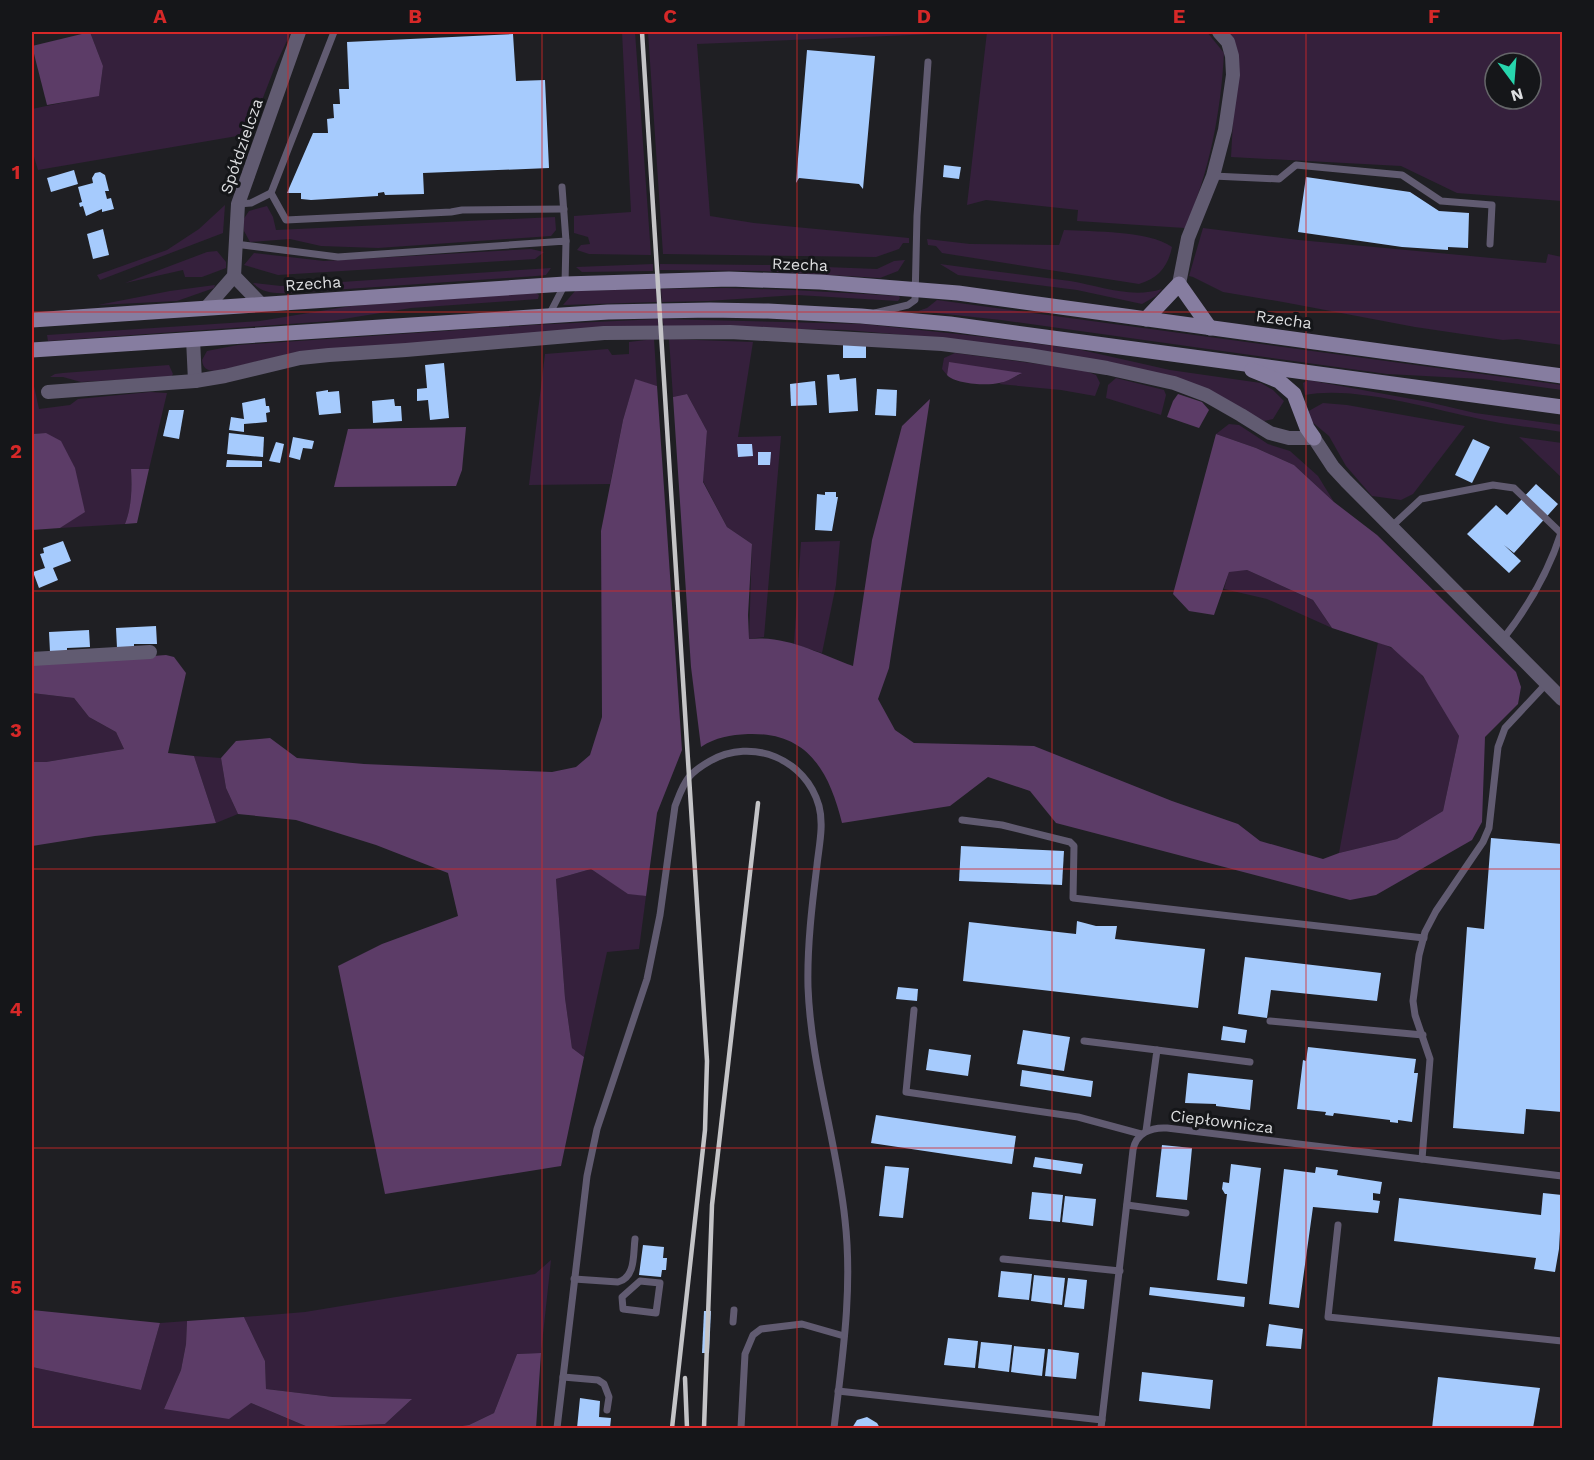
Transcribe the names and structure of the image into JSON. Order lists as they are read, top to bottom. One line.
{"streets":{"main road":["Rzecha"],"street":["Spółdzielcza"],"lane":["Ciepłownicza"]},"north":"bottom","grid":{"columns":["A","B","C","D","E","F"],"rows":["1","2","3","4","5"]}}
